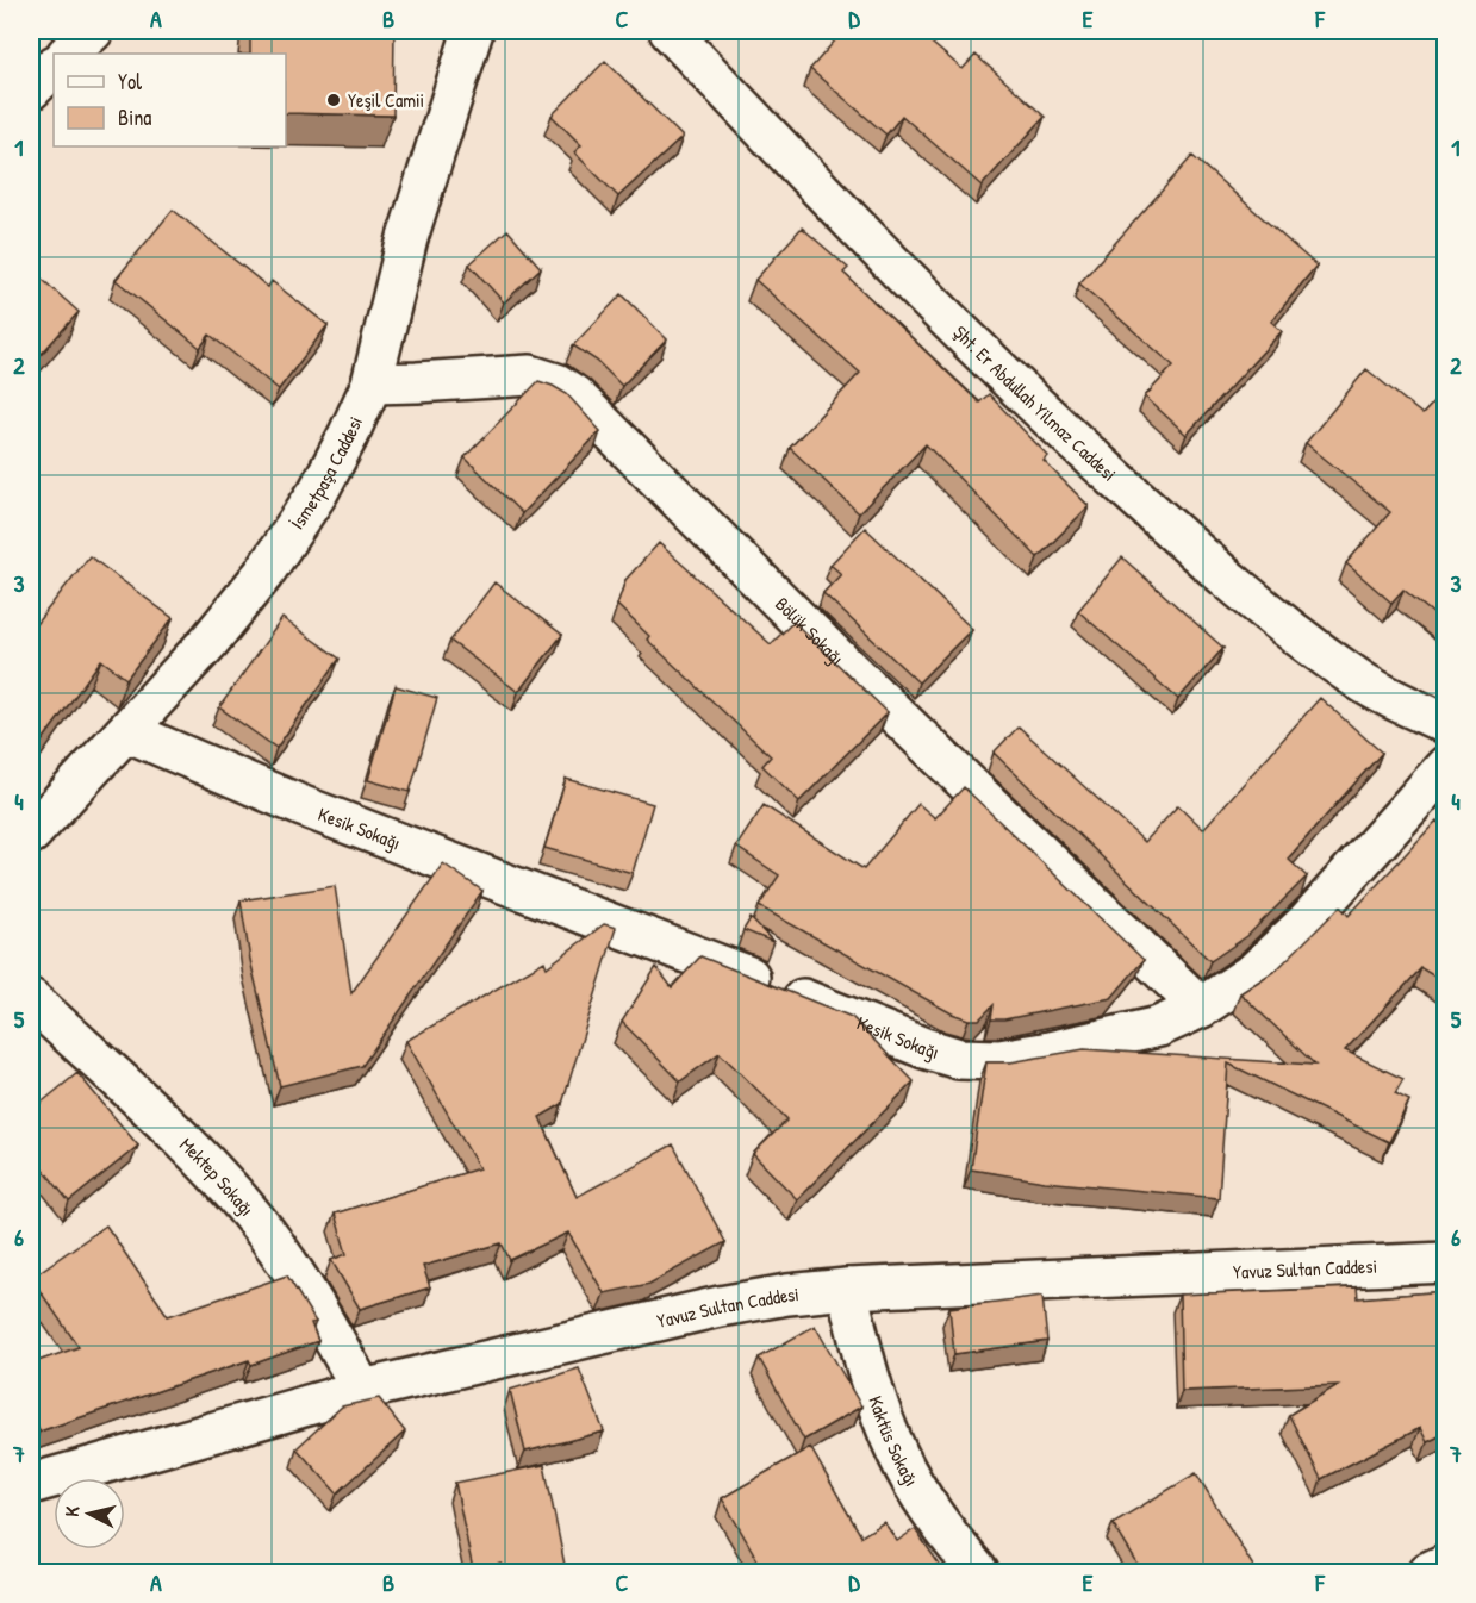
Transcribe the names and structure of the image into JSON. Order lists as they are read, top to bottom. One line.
{"streets":{"street":["Şht. Er Abdullah Yilmaz Caddesi","İsmetpaşa Caddesi","Bölük Sokağı","Kesik Sokağı","Mektep Sokağı","Yavuz Sultan Caddesi","Kaktüs Sokağı"]},"crossings":[["İsmetpaşa Caddesi","Bölük Sokağı"],["İsmetpaşa Caddesi","Kesik Sokağı"],["Bölük Sokağı","Kesik Sokağı"],["Mektep Sokağı","Yavuz Sultan Caddesi"],["Yavuz Sultan Caddesi","Kaktüs Sokağı"]],"places":["Yeşil Camii"],"legend":["Yol","Bina"],"north":"left","grid":{"columns":["A","B","C","D","E","F"],"rows":["1","2","3","4","5","6","7"]}}
